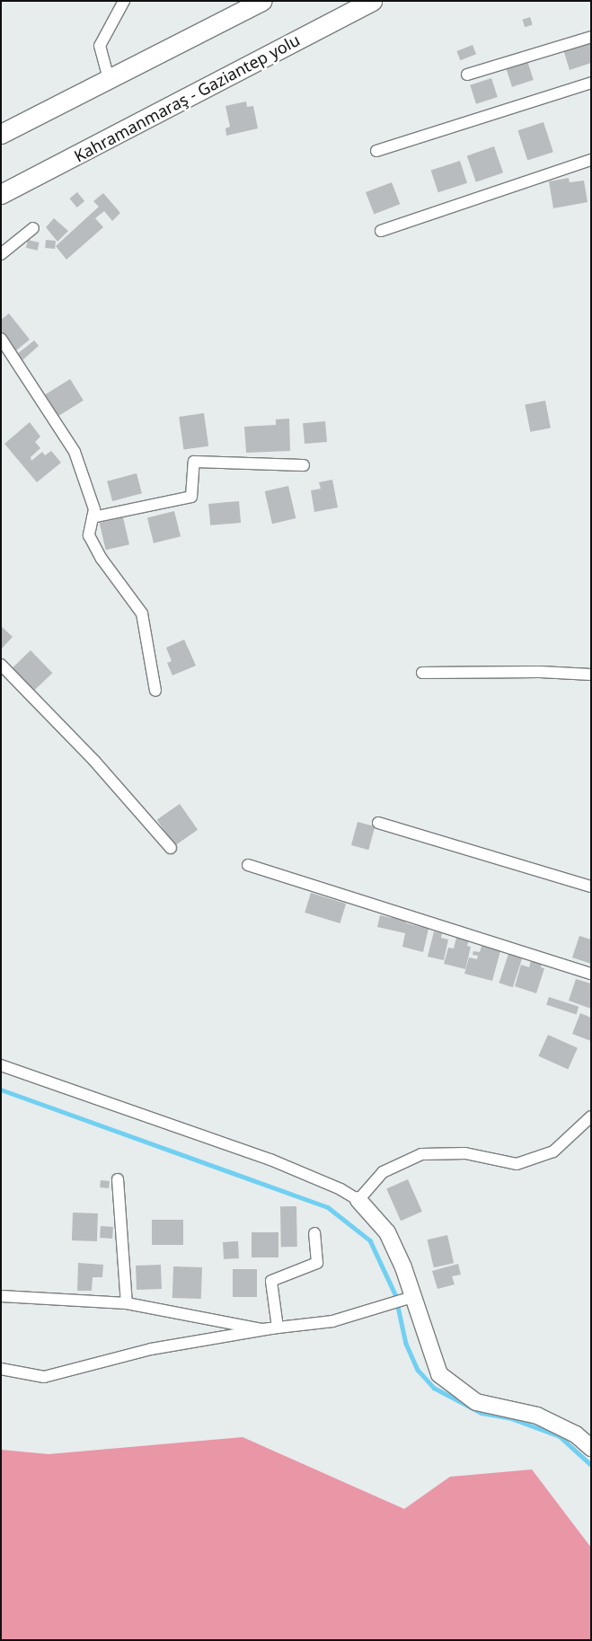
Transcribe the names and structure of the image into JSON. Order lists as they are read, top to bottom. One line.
{"streets":{"highway":["Kahramanmaraş - Gaziantep yolu"]}}
